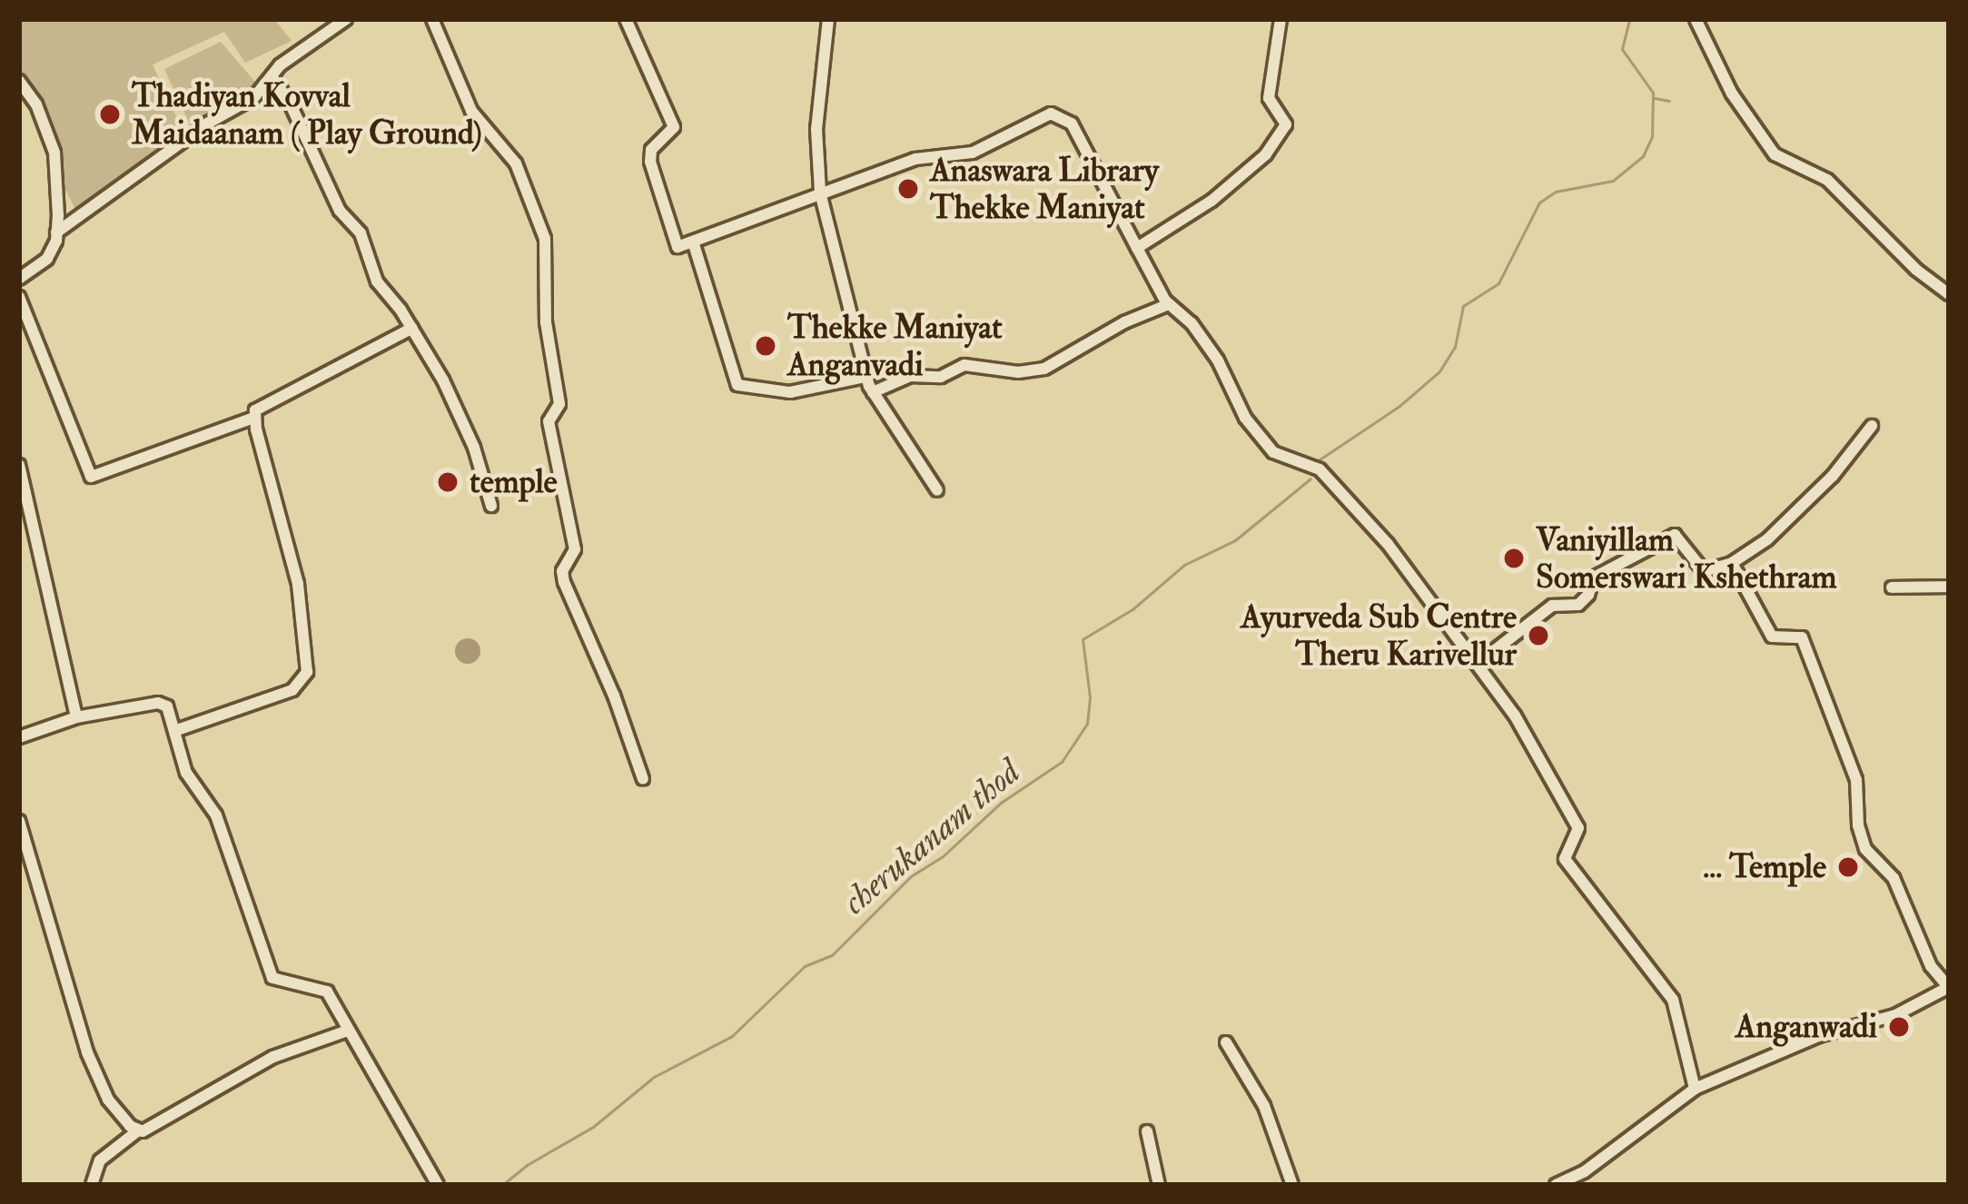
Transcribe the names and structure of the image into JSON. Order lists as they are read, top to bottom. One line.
{"water":["cherukanam thod"],"places":["Thadiyan Kovval Maidaanam ( Play Ground)","Anaswara Library Thekke Maniyat","Thekke Maniyat Anganvadi","temple","Vaniyillam Somerswari Kshethram","Ayurveda Sub Centre Theru Karivellur","... Temple","Anganwadi"]}
